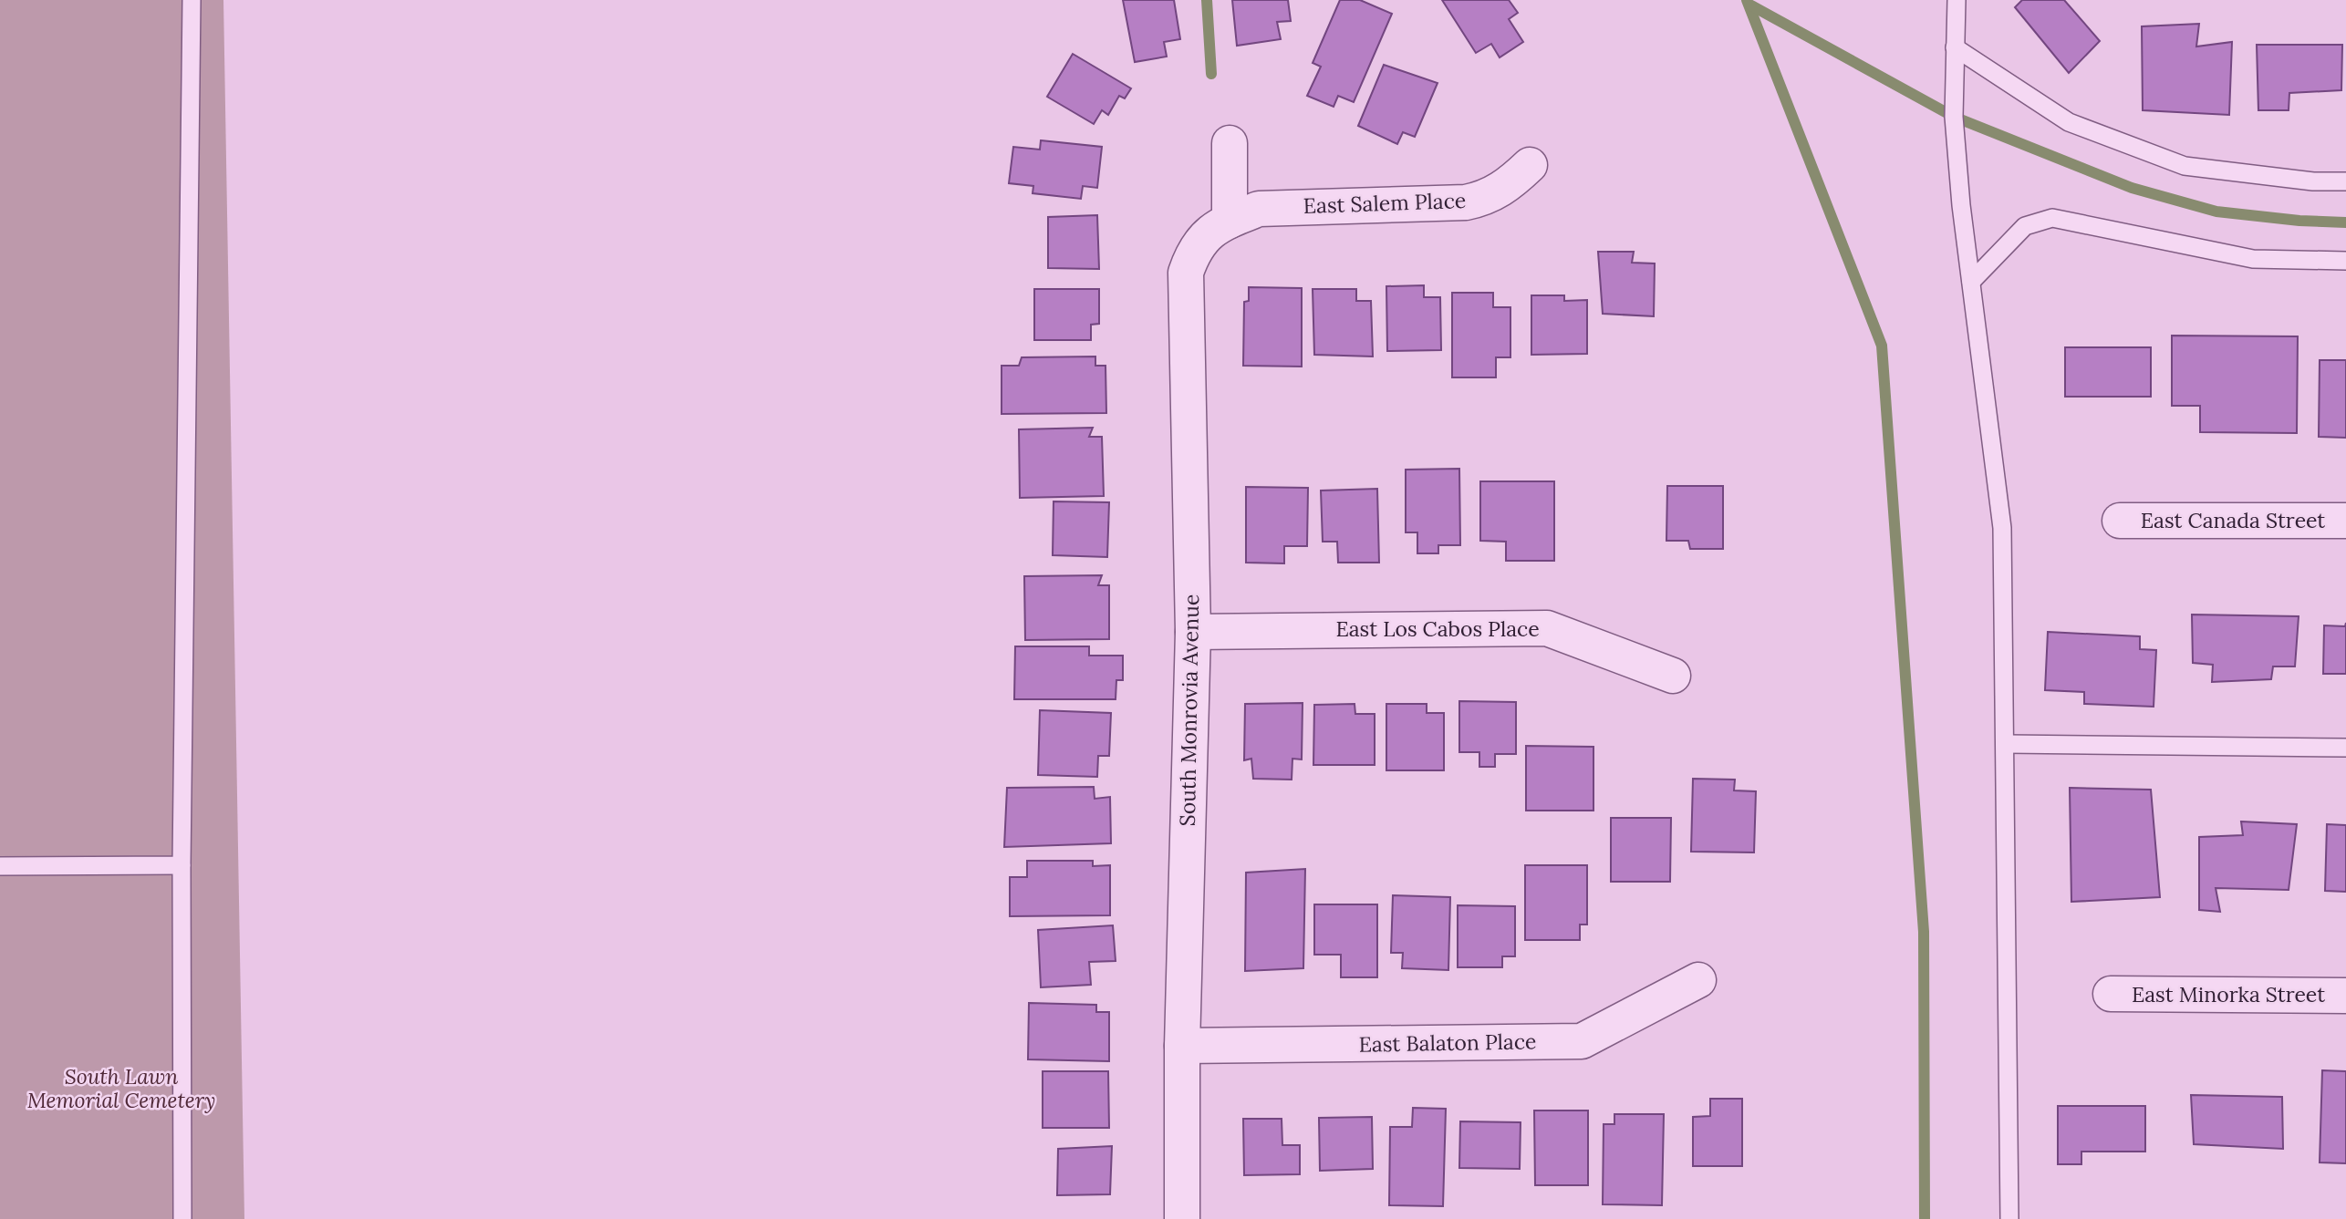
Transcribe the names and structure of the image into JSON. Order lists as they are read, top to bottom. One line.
{"streets":{"street":["East Salem Place","East Canada Street","East Los Cabos Place","South Monrovia Avenue","East Minorka Street","East Balaton Place"]},"crossings":[["East Salem Place","South Monrovia Avenue"],["East Los Cabos Place","South Monrovia Avenue"],["South Monrovia Avenue","East Balaton Place"]],"parks":["South Lawn Memorial Cemetery"]}
